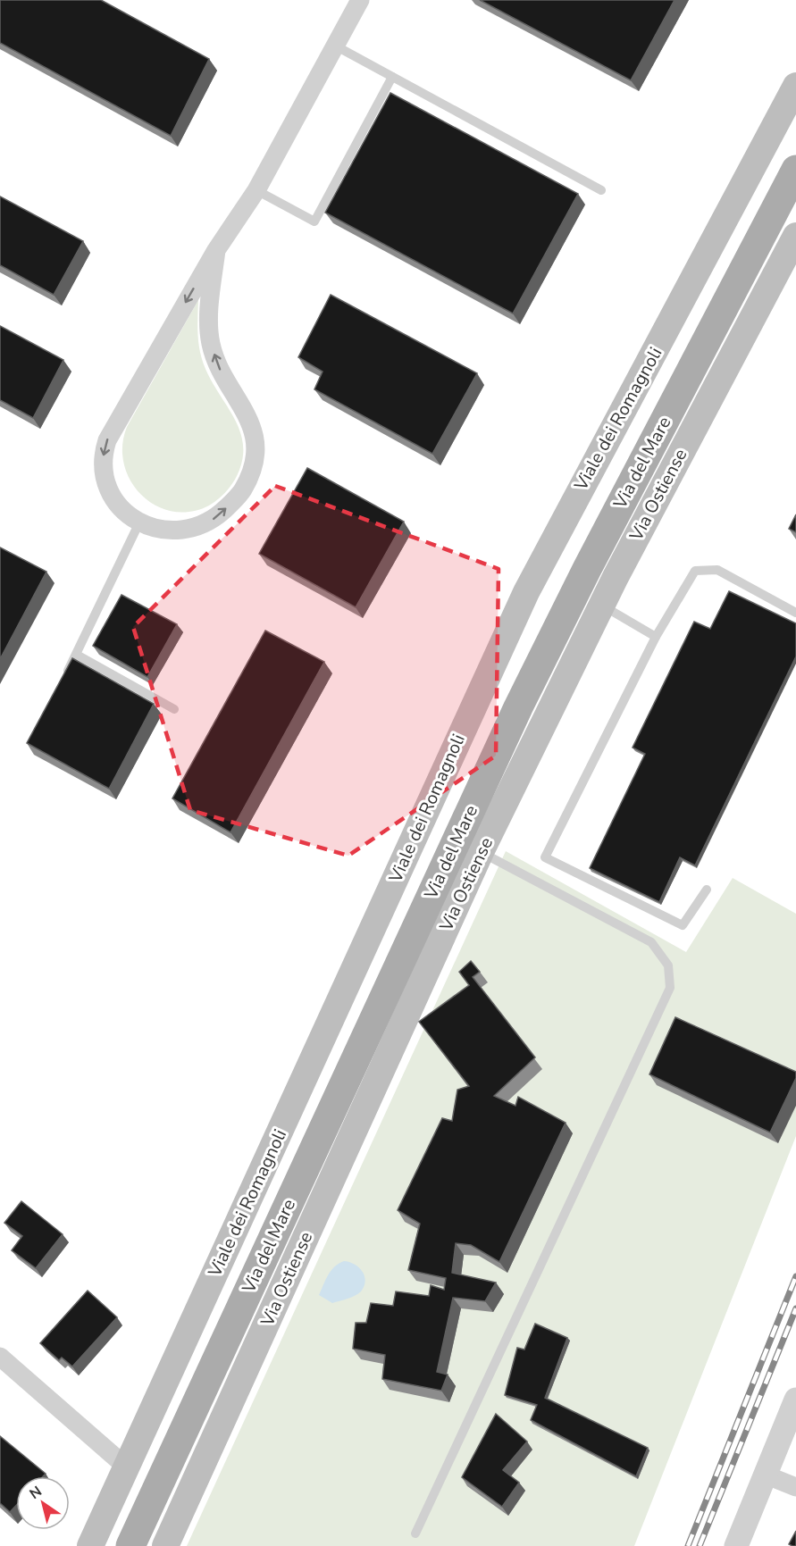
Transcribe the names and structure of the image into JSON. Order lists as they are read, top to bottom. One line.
{"streets":{"main road":["Viale dei Romagnoli","Via del Mare","Via Ostiense"]},"north":"top left"}
